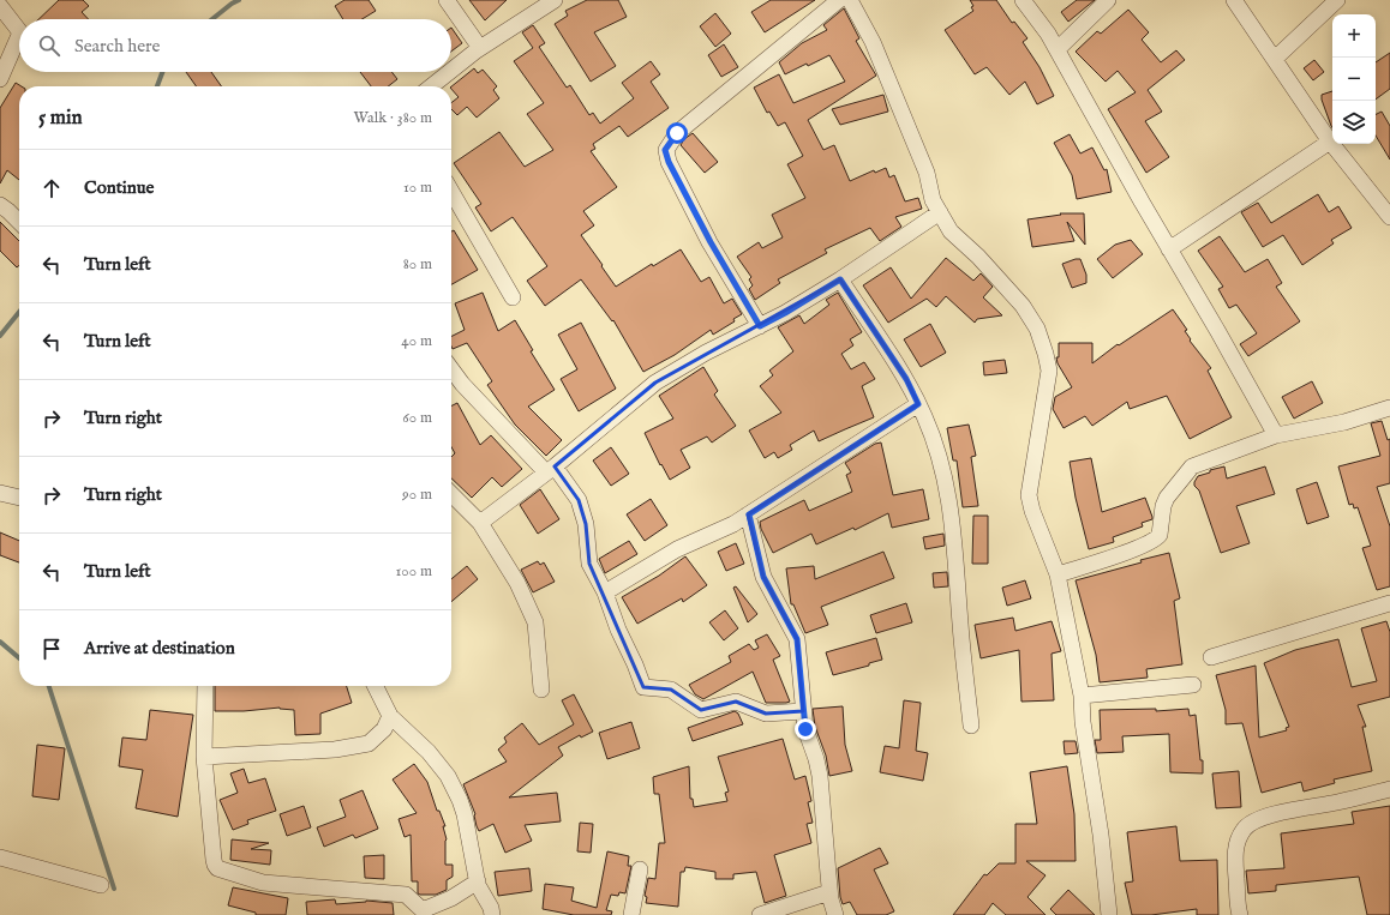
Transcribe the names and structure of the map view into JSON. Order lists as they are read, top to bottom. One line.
{"page":{"map_buttons":["+","−"],"search":"Search here","heading":["5 min","Walk · 380 m"],"list":[["Continue","10 m"],["Turn left","80 m"],["Turn left","40 m"],["Turn right","60 m"],["Turn right","90 m"],["Turn left","100 m"],"Arrive at destination"]}}
